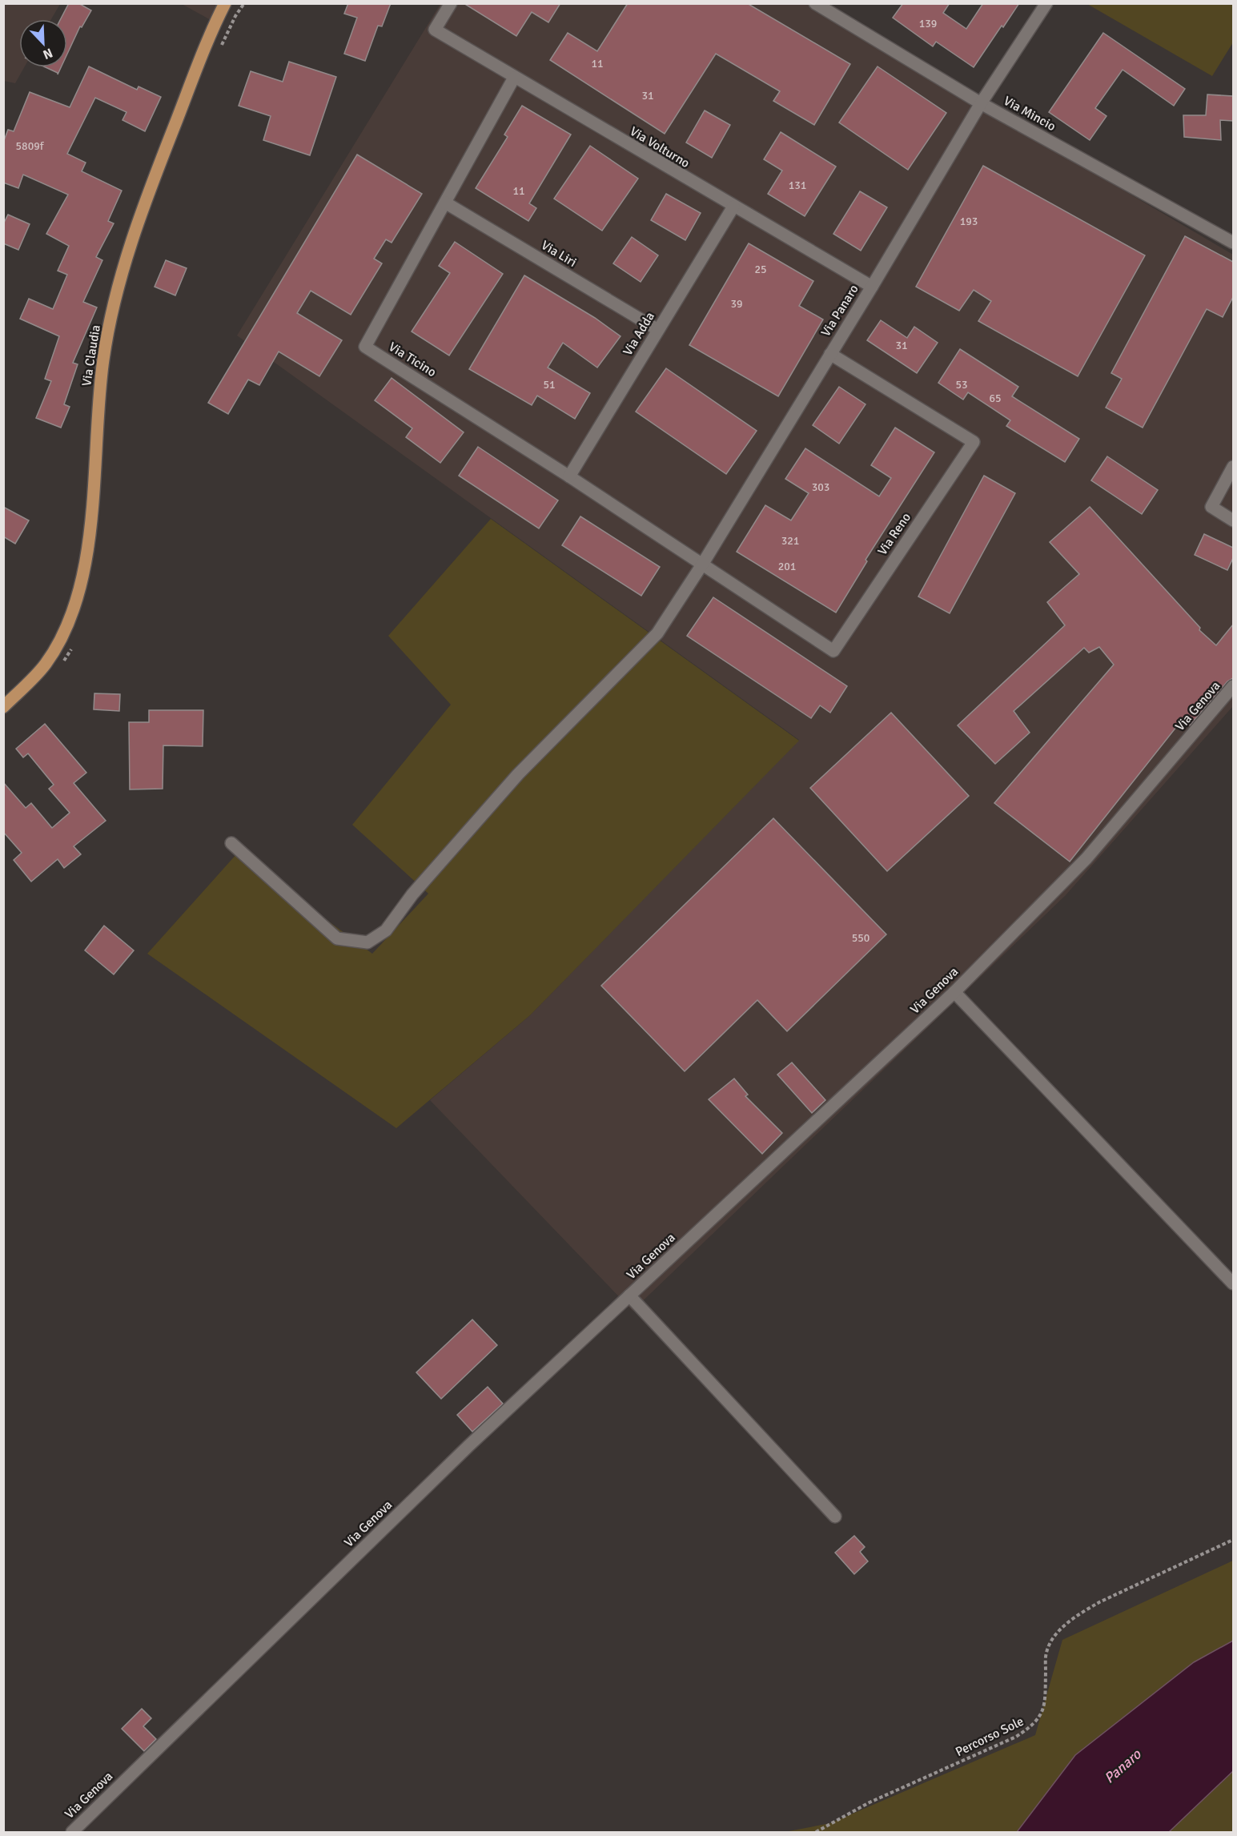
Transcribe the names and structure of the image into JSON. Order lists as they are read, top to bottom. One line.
{"streets":{"main road":["Via Claudia"],"street":["Via Mincio","Via Volturno","Via Liri","Via Panaro","Via Adda","Via Ticino","Via Reno","Via Genova"],"path":["Percorso Sole"]},"crossings":[["Via Mincio","Via Panaro"],["Via Volturno","Via Panaro"],["Via Volturno","Via Adda"],["Via Volturno","Via Ticino"],["Via Liri","Via Adda"],["Via Liri","Via Ticino"],["Via Panaro","Via Ticino"],["Via Panaro","Via Reno"],["Via Adda","Via Ticino"],["Via Ticino","Via Reno"]],"water":["Panaro"],"house_numbers":["139","11","31","5809f","131","11","193","25","39","31","51","53","65","303","321","201","550"],"north":"bottom right"}
